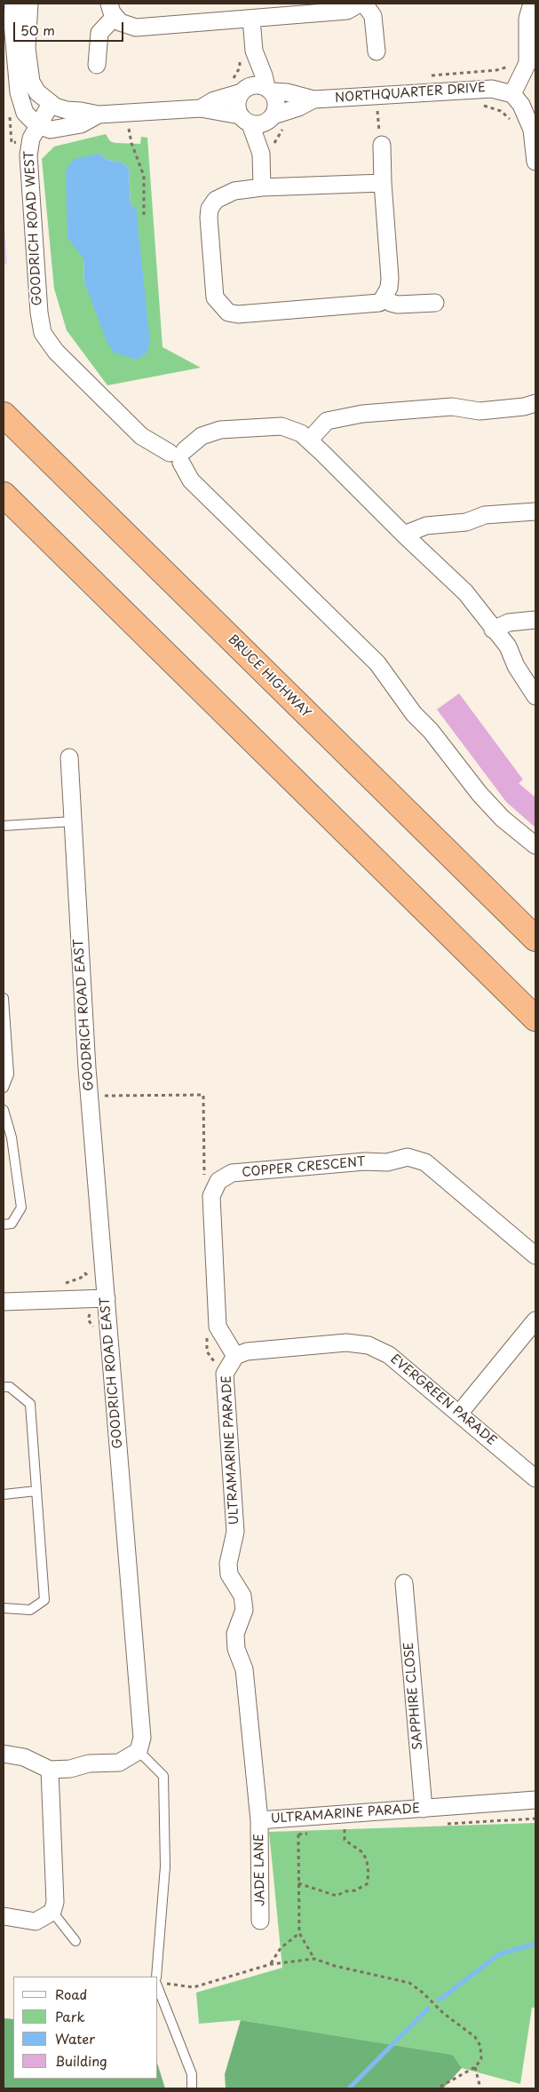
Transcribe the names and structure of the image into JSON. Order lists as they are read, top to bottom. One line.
{"streets":{"highway":["BRUCE HIGHWAY"],"street":["NORTHQUARTER DRIVE","GOODRICH ROAD WEST","GOODRICH ROAD EAST","COPPER CRESCENT","EVERGREEN PARADE","ULTRAMARINE PARADE","SAPPHIRE CLOSE","JADE LANE"]},"crossings":[["COPPER CRESCENT","EVERGREEN PARADE"],["COPPER CRESCENT","ULTRAMARINE PARADE"],["EVERGREEN PARADE","ULTRAMARINE PARADE"],["ULTRAMARINE PARADE","SAPPHIRE CLOSE"],["ULTRAMARINE PARADE","JADE LANE"]],"legend":["Road","Park","Water","Building"],"scale_bar":"50 m"}
